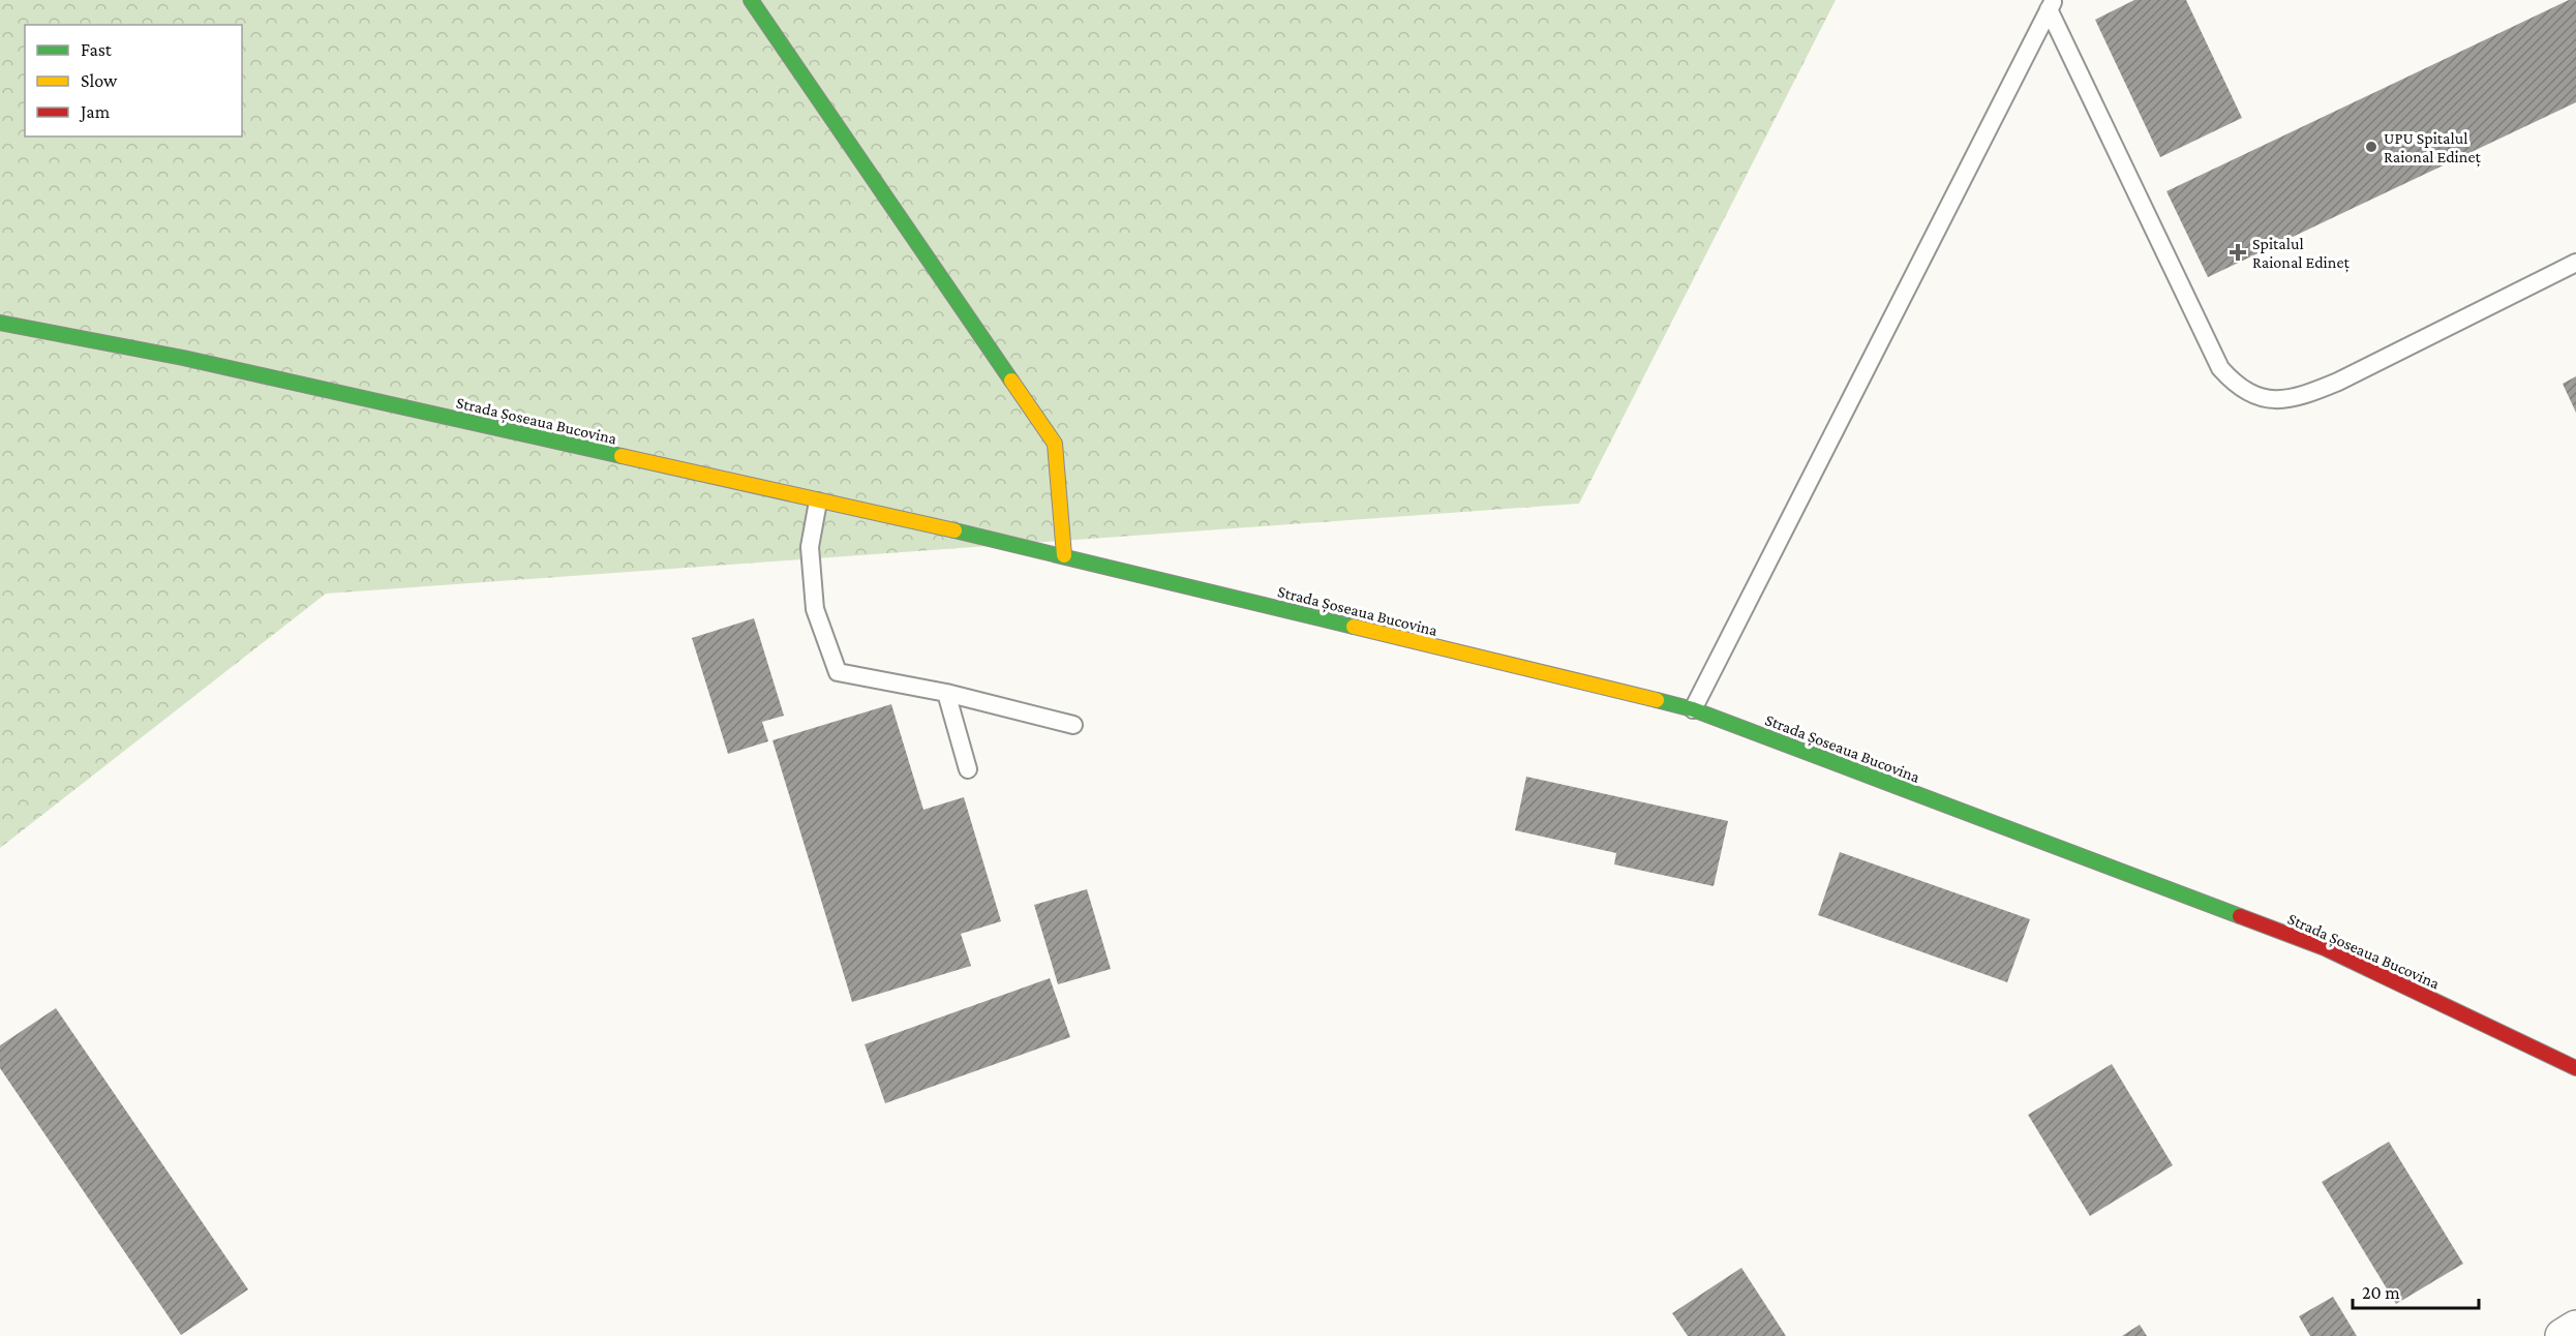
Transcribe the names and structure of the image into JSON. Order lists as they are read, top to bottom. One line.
{"streets":{"main road":["Strada Șoseaua Bucovina"]},"places":{"other":["UPU Spitalul Raional Edineț"],"health":["Spitalul Raional Edineț"]},"legend":["Fast","Slow","Jam"],"scale_bar":"20 m"}
